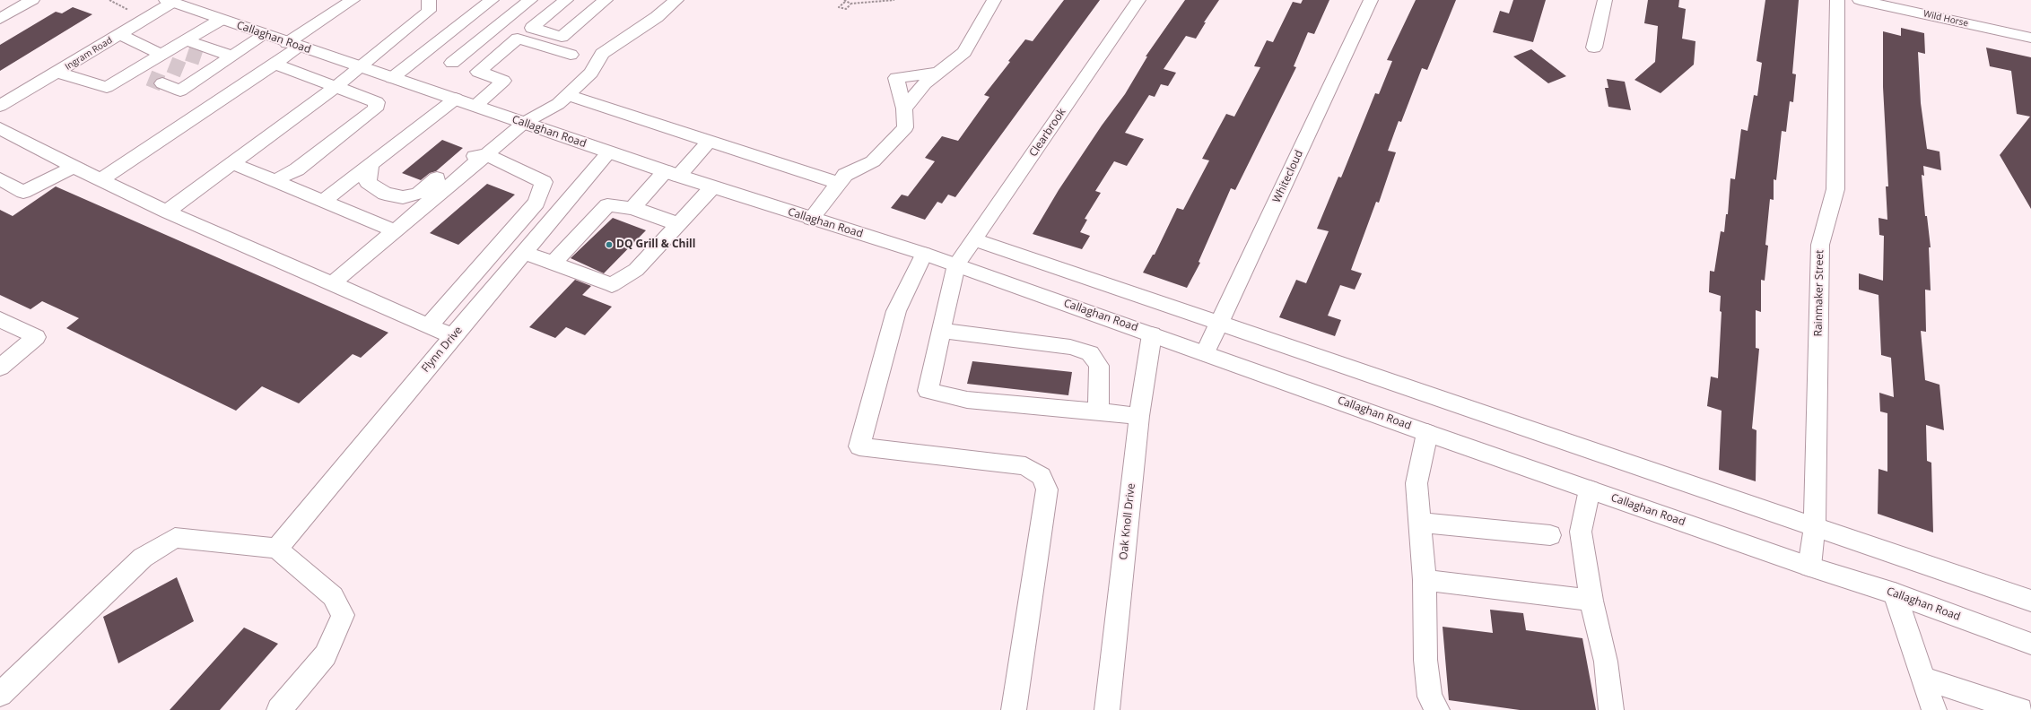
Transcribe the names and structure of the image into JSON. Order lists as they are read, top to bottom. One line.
{"streets":{"street":["Wild Horse","Callaghan Road","Ingram Road","Clearbrook","Whitecloud","Rainmaker Street","Flynn Drive","Oak Knoll Drive"]},"crossings":[["Callaghan Road","Ingram Road"],["Callaghan Road","Clearbrook"],["Callaghan Road","Whitecloud"],["Callaghan Road","Rainmaker Street"],["Callaghan Road","Flynn Drive"],["Callaghan Road","Oak Knoll Drive"]],"places":["DQ Grill & Chill"]}
